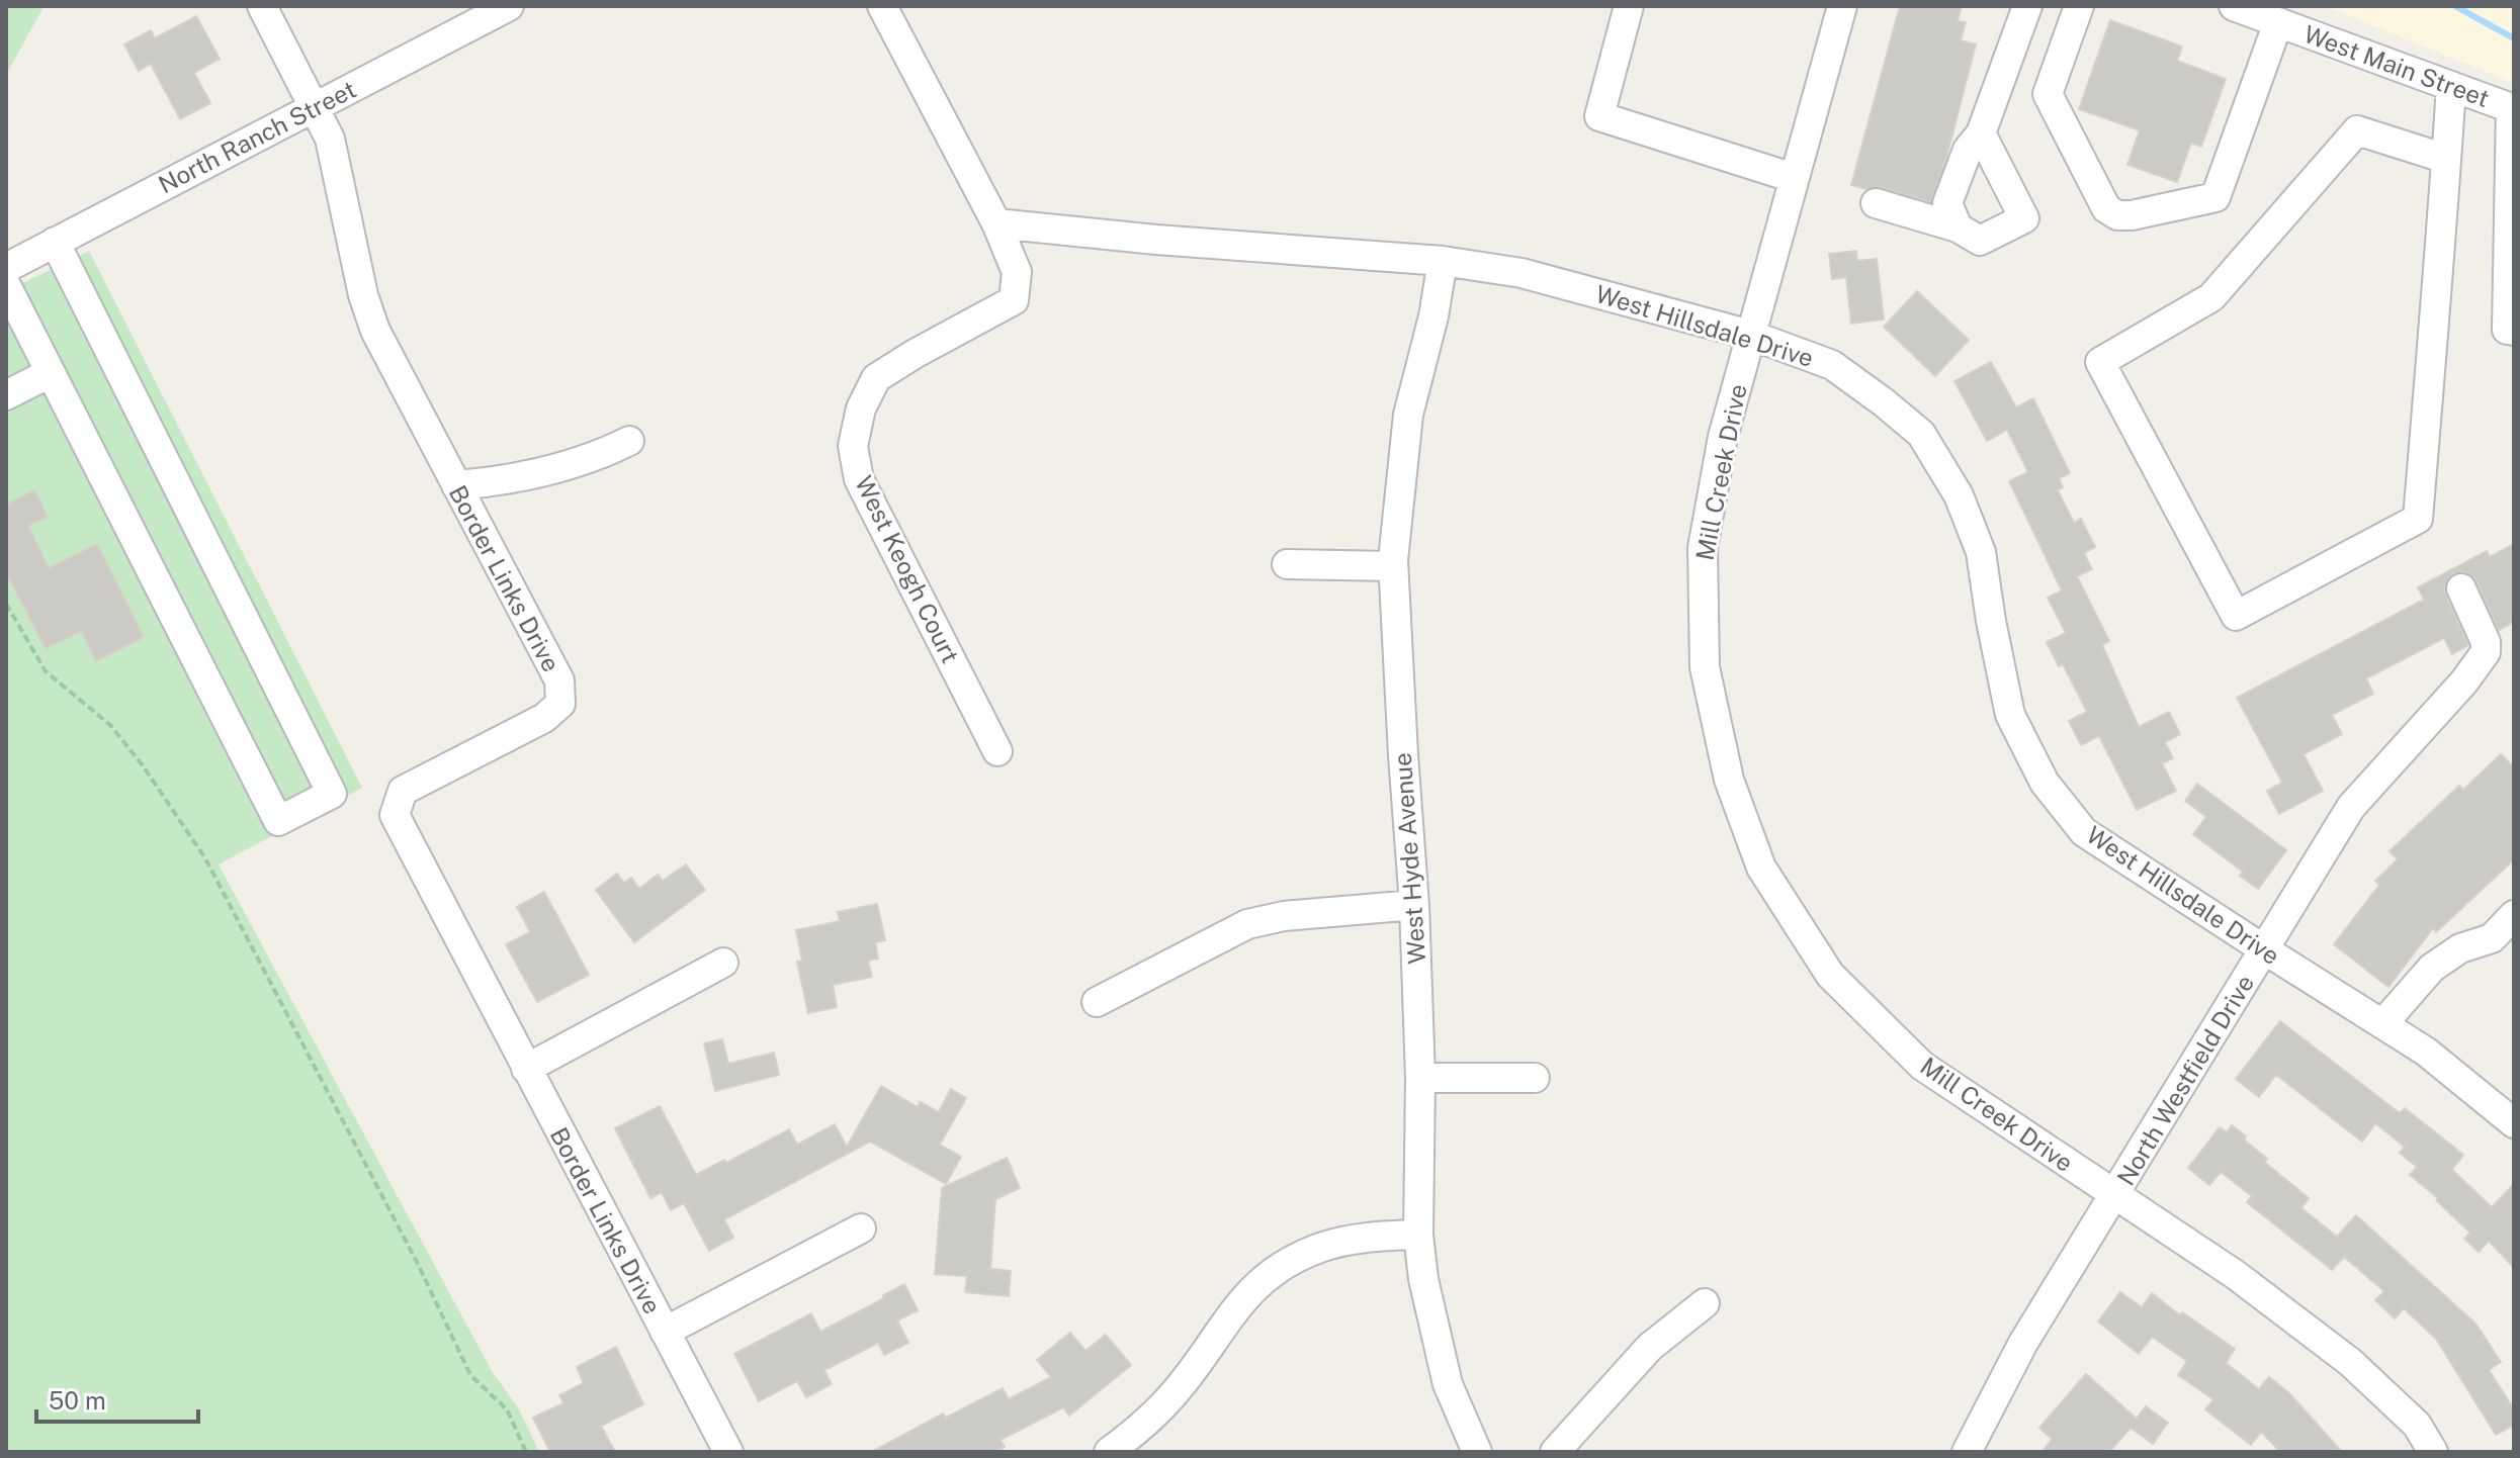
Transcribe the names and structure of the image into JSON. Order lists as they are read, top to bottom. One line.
{"streets":{"street":["West Main Street","North Ranch Street","West Hillsdale Drive","Mill Creek Drive","West Keogh Court","Border Links Drive","West Hyde Avenue","North Westfield Drive"]},"crossings":[["North Ranch Street","Border Links Drive"],["West Hillsdale Drive","Mill Creek Drive"],["West Hillsdale Drive","West Keogh Court"],["West Hillsdale Drive","West Hyde Avenue"],["West Hillsdale Drive","North Westfield Drive"],["Mill Creek Drive","North Westfield Drive"]],"scale_bar":"50 m"}
